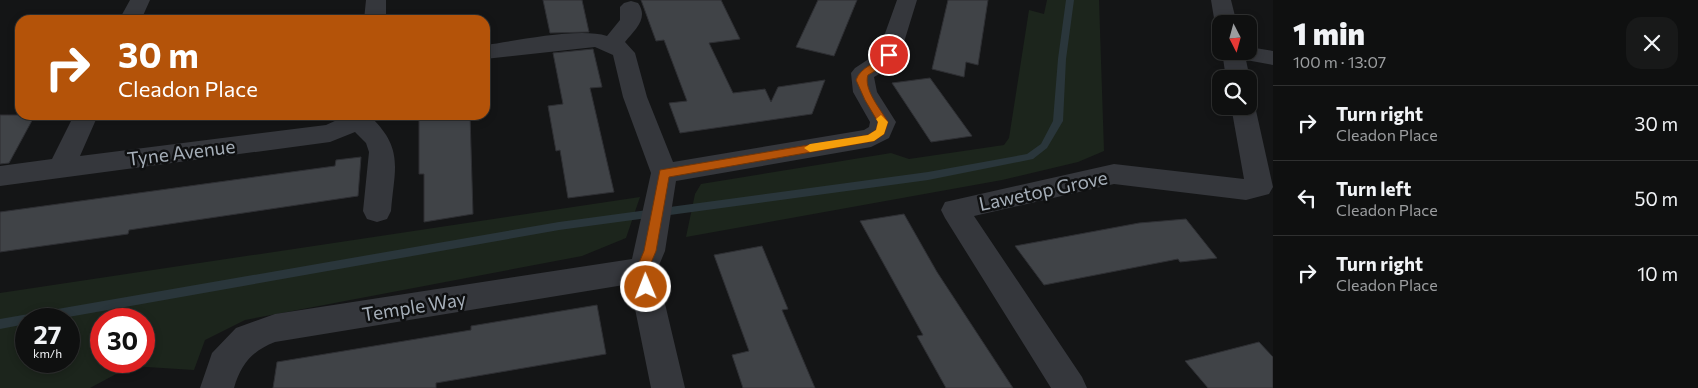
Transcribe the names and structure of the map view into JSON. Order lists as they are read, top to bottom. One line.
{"streets":{"street":["Tyne Avenue","Lawetop Grove","Temple Way"]},"north":"bottom","page":{"heading":["1 min","100 m · 13:07"],"turn":["30 m","Cleadon Place"],"list":[{"name":"Turn right","note":"Cleadon Place","value":"30 m"},{"name":"Turn left","note":"Cleadon Place","value":"50 m"},{"name":"Turn right","note":"Cleadon Place","value":"10 m"}],"speed":"27 km/h","limit":"30"}}
